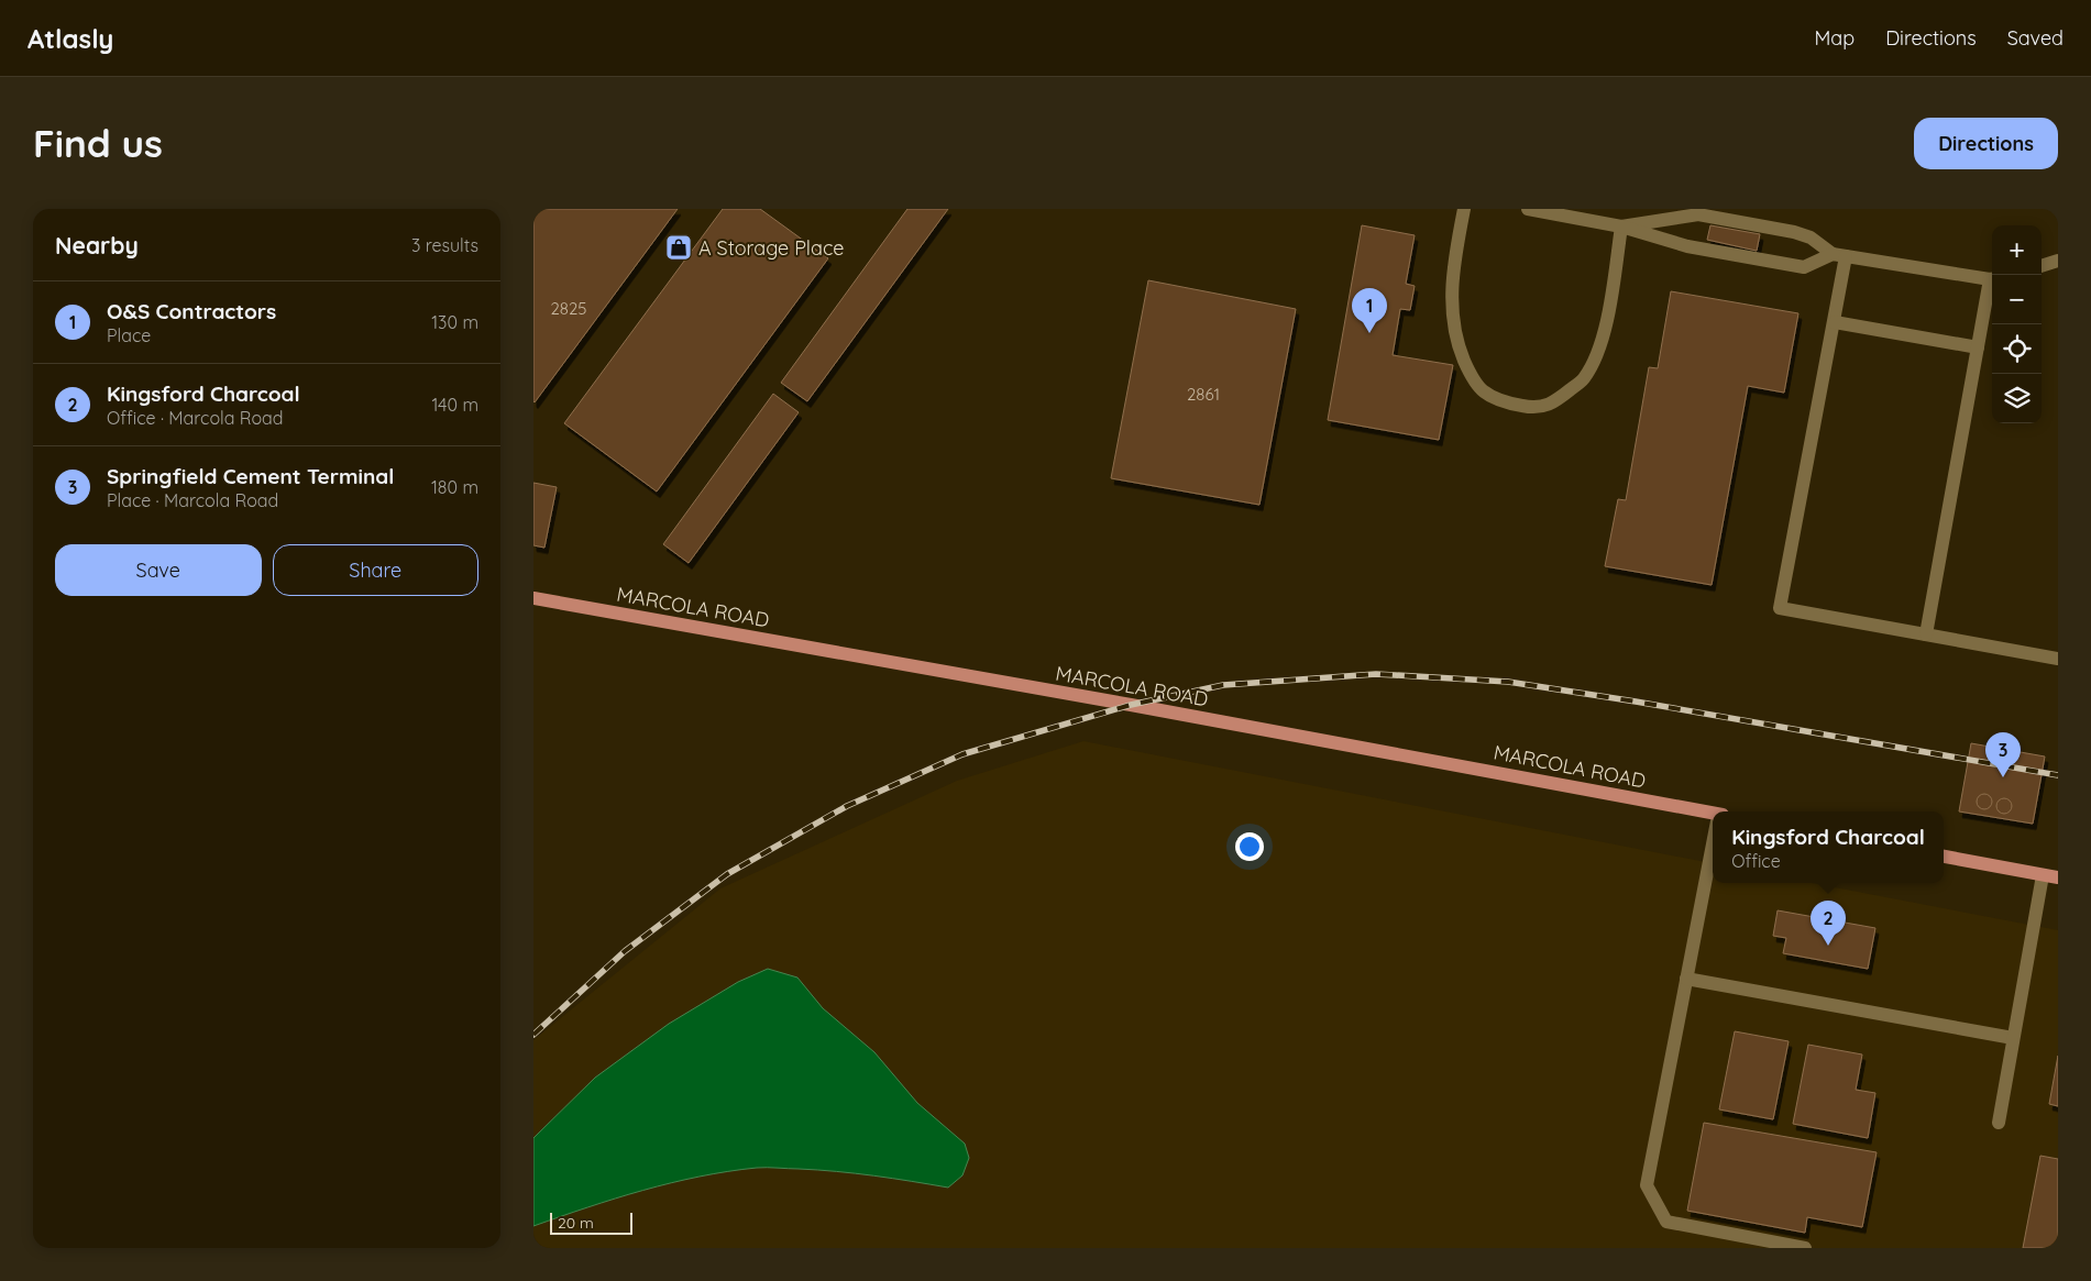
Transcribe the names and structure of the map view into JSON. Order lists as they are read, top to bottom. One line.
{"streets":{"main road":["MARCOLA ROAD"]},"places":{"shop":["A Storage Place"]},"house_numbers":["2825","2861"],"scale_bar":"20 m","page":{"header":"Atlasly","nav":["Map","Directions","Saved"],"buttons":["Directions",["Save","Share"]],"title":"Find us","heading":["Nearby","3 results"],"map_buttons":["+","−"],"list":[{"mark":"1","name":"O&S Contractors","note":"Place","value":"130 m"},{"mark":"2","name":"Kingsford Charcoal","note":"Office · Marcola Road","value":"140 m"},{"mark":"3","name":"Springfield Cement Terminal","note":"Place · Marcola Road","value":"180 m"}],"pins":["1","3","2"],"popup":["Kingsford Charcoal","Office"],"scale":"20 m"}}
